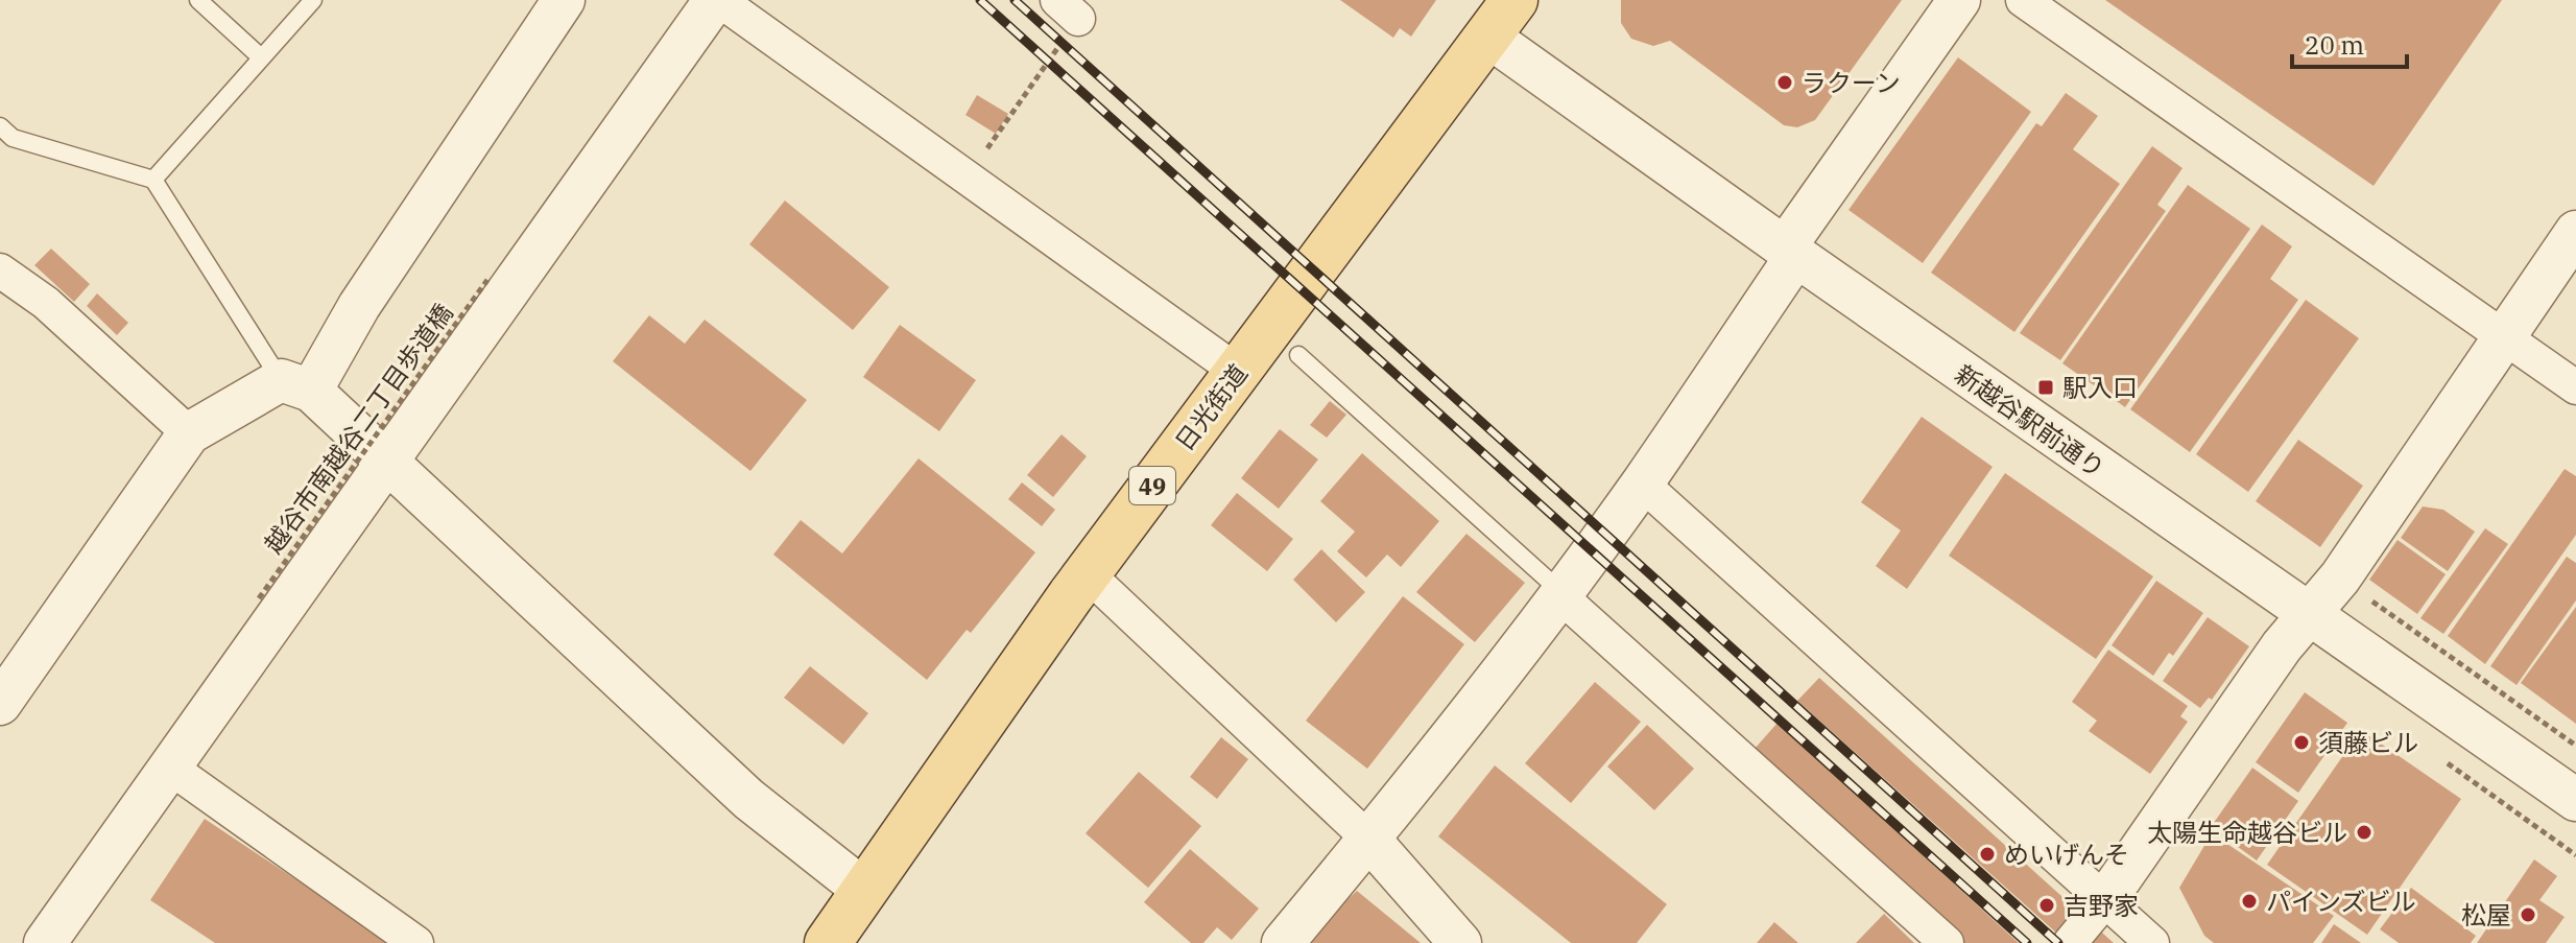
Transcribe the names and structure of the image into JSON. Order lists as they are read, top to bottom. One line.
{"streets":{"main road":["日光街道","49"],"street":["新越谷駅前通り"],"path":["越谷市南越谷二丁目歩道橋"]},"crossings":[["日光街道","新越谷駅前通り"]],"places":{"other":["ラクーン","須藤ビル","太陽生命越谷ビル","めいげんそ","パインズビル","吉野家","松屋"],"transit":["駅入口"]},"scale_bar":"20 m"}
